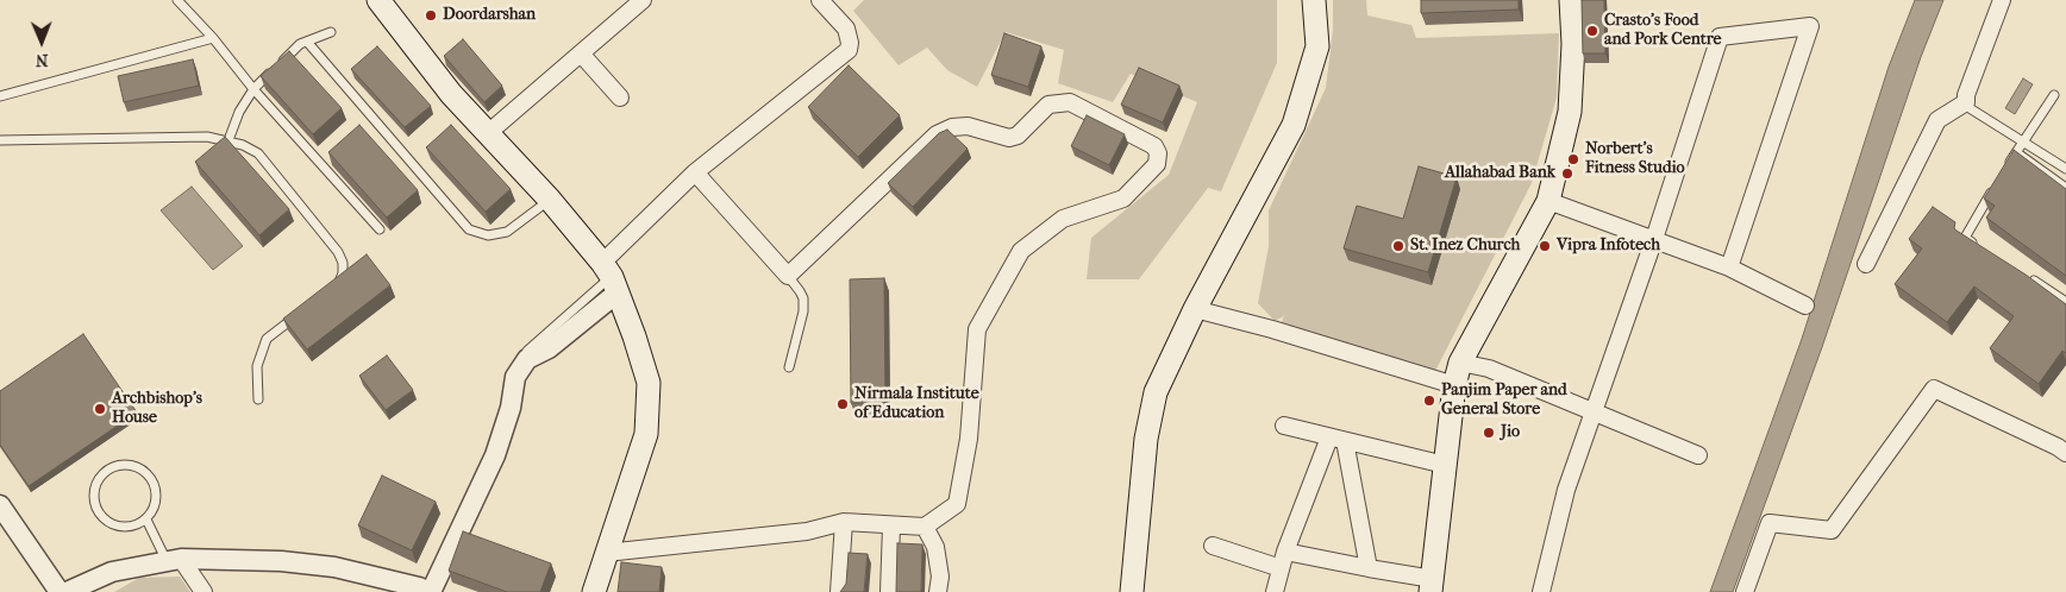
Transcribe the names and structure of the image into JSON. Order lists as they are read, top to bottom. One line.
{"places":["Doordarshan","Crasto's Food and Pork Centre","Norbert's Fitness Studio","Allahabad Bank","St. Inez Church","Vipra Infotech","Panjim Paper and General Store","Nirmala Institute of Education","Archbishop's House","Jio"],"north":"bottom"}
